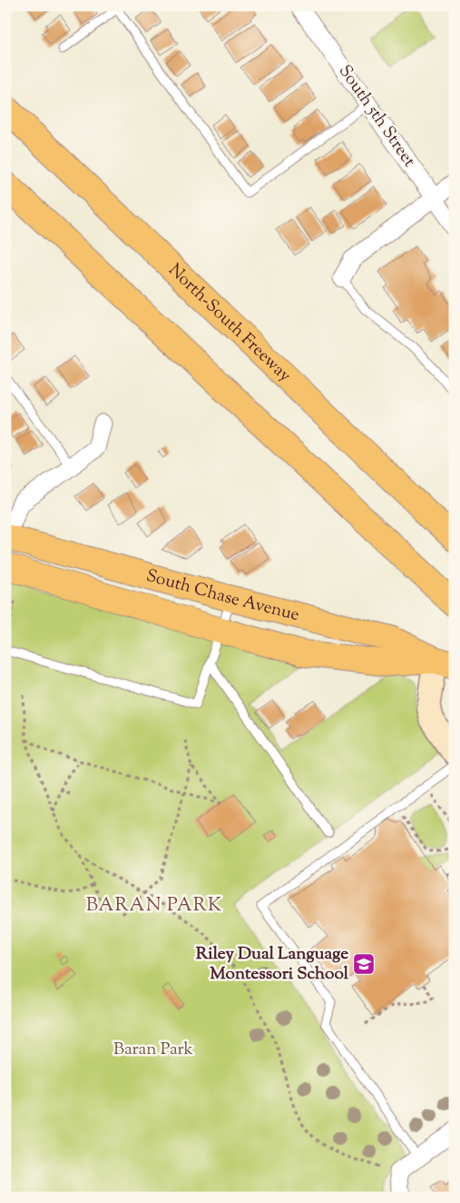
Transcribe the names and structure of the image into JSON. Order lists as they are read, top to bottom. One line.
{"streets":{"main road":["North-South Freeway","South Chase Avenue"],"street":["South 5th Street"]},"districts":["BARAN PARK"],"parks":["Baran Park"],"places":{"school or university":["Riley Dual Language Montessori School"]}}
